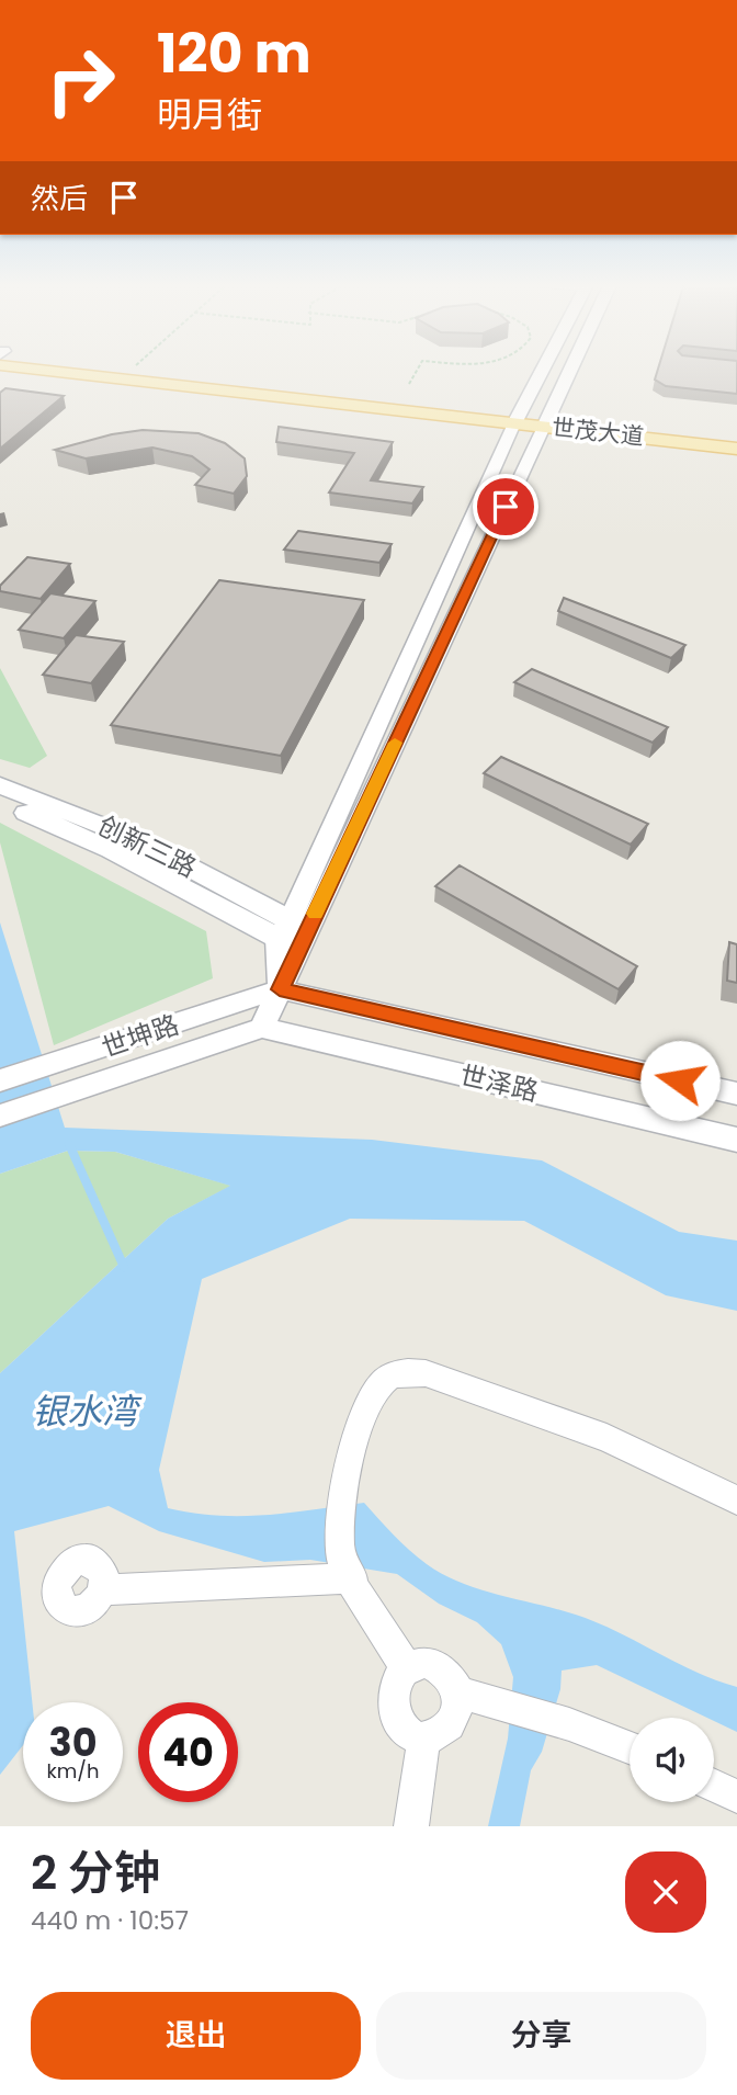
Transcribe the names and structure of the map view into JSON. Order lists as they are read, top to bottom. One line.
{"streets":{"main road":["世茂大道","创新三路"],"street":["世坤路","世泽路"]},"crossings":[["世坤路","世泽路"]],"water":["银水湾"],"page":{"turn":["120 m","明月街"],"then":"然后","speed":"30 km/h","limit":"40","heading":["2 分钟","440 m · 10:57"],"buttons":["退出","分享"]}}
